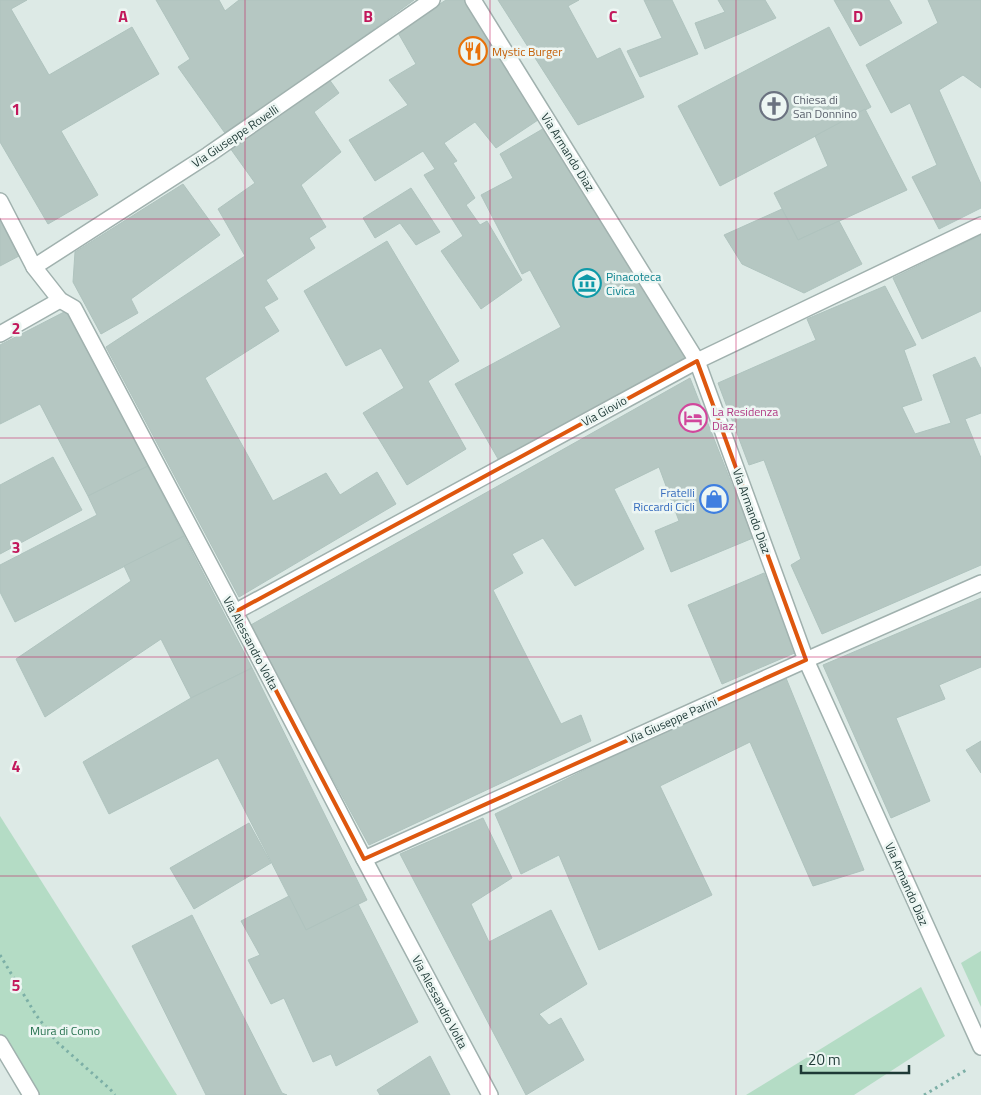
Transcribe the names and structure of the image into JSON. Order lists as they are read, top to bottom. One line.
{"streets":{"street":["Via Giuseppe Rovelli","Via Armando Diaz","Via Giovio","Via Alessandro Volta","Via Giuseppe Parini"]},"crossings":[["Via Giuseppe Rovelli","Via Alessandro Volta"],["Via Armando Diaz","Via Giovio"],["Via Armando Diaz","Via Giuseppe Parini"],["Via Giovio","Via Alessandro Volta"],["Via Alessandro Volta","Via Giuseppe Parini"]],"parks":["Mura di Como"],"places":{"restaurant":["Mystic Burger"],"church":["Chiesa di San Donnino"],"museum":["Pinacoteca Civica"],"hotel":["La Residenza Diaz"],"shop":["Fratelli Riccardi Cicli"]},"scale_bar":"20 m","grid":{"columns":["A","B","C","D"],"rows":["1","2","3","4","5"]}}
